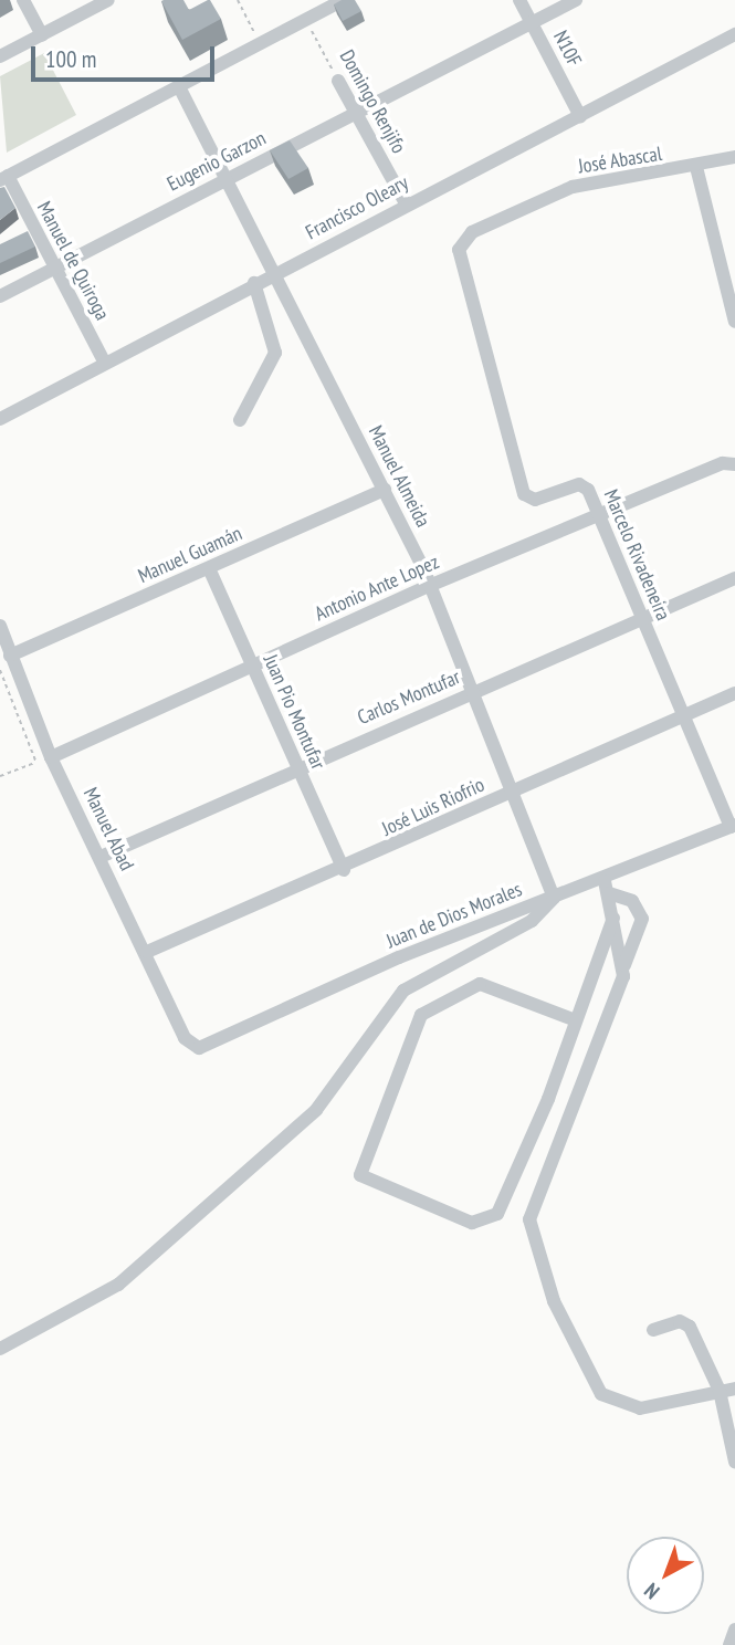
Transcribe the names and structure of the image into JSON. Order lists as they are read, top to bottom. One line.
{"streets":{"street":["N10F","Domingo Renjifo","José Abascal","Eugenio Garzon","Francisco Oleary","Manuel de Quiroga","Manuel Almeida","Manuel Guamán","Marcelo Rivadeneira","Antonio Ante Lopez","Carlos Montufar","Juan Pio Montufar","José Luis Riofrio","Manuel Abad","Juan de Dios Morales"]},"crossings":[["N10F","Eugenio Garzon"],["N10F","Francisco Oleary"],["Domingo Renjifo","Eugenio Garzon"],["Domingo Renjifo","Francisco Oleary"],["José Abascal","Marcelo Rivadeneira"],["Eugenio Garzon","Manuel de Quiroga"],["Eugenio Garzon","Manuel Almeida"],["Francisco Oleary","Manuel de Quiroga"],["Francisco Oleary","Manuel Almeida"],["Manuel Almeida","Manuel Guamán"],["Manuel Almeida","Antonio Ante Lopez"],["Manuel Almeida","Carlos Montufar"],["Manuel Almeida","José Luis Riofrio"],["Manuel Almeida","Juan de Dios Morales"],["Manuel Guamán","Juan Pio Montufar"],["Manuel Guamán","Manuel Abad"],["Marcelo Rivadeneira","Antonio Ante Lopez"],["Marcelo Rivadeneira","Carlos Montufar"],["Marcelo Rivadeneira","José Luis Riofrio"],["Marcelo Rivadeneira","Juan de Dios Morales"],["Antonio Ante Lopez","Juan Pio Montufar"],["Antonio Ante Lopez","Manuel Abad"],["Carlos Montufar","Juan Pio Montufar"],["Carlos Montufar","Manuel Abad"],["Juan Pio Montufar","José Luis Riofrio"],["José Luis Riofrio","Manuel Abad"],["Manuel Abad","Juan de Dios Morales"]],"scale_bar":"100 m","north":"bottom left"}
